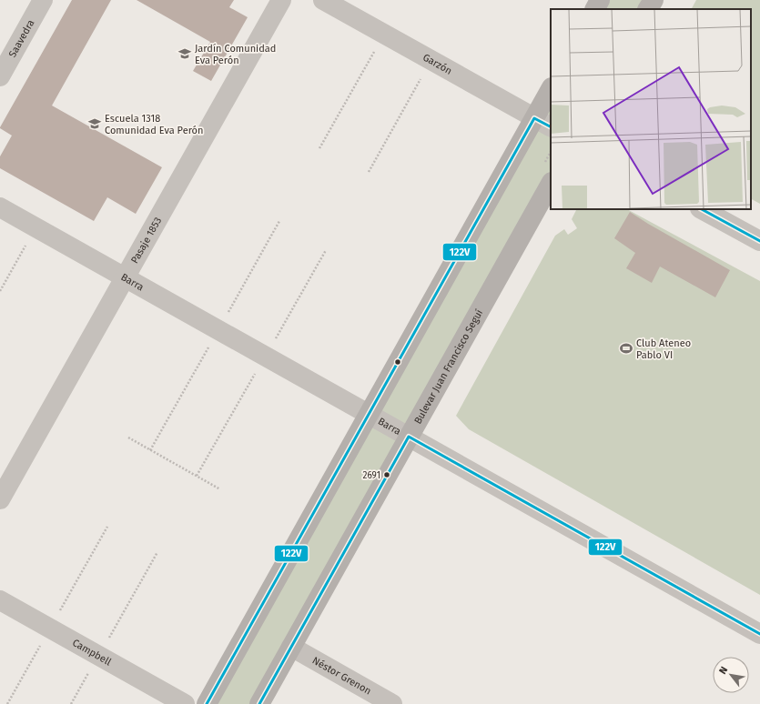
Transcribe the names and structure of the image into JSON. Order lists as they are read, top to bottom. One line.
{"streets":{"main road":["Bulevar Juan Francisco Seguí"],"street":["Saavedra","Garzón","Pasaje 1853","Barra","Campbell","Néstor Grenon"]},"crossings":[["Pasaje 1853","Barra"],["Barra","Bulevar Juan Francisco Seguí"],["Bulevar Juan Francisco Seguí","Néstor Grenon"]],"places":{"school or university":["Jardín Comunidad Eva Perón","Escuela 1318 Comunidad Eva Perón"],"sports":["Club Ateneo Pablo VI"],"other":["2691"]},"lines":["transit line 122V"],"north":"top left"}
